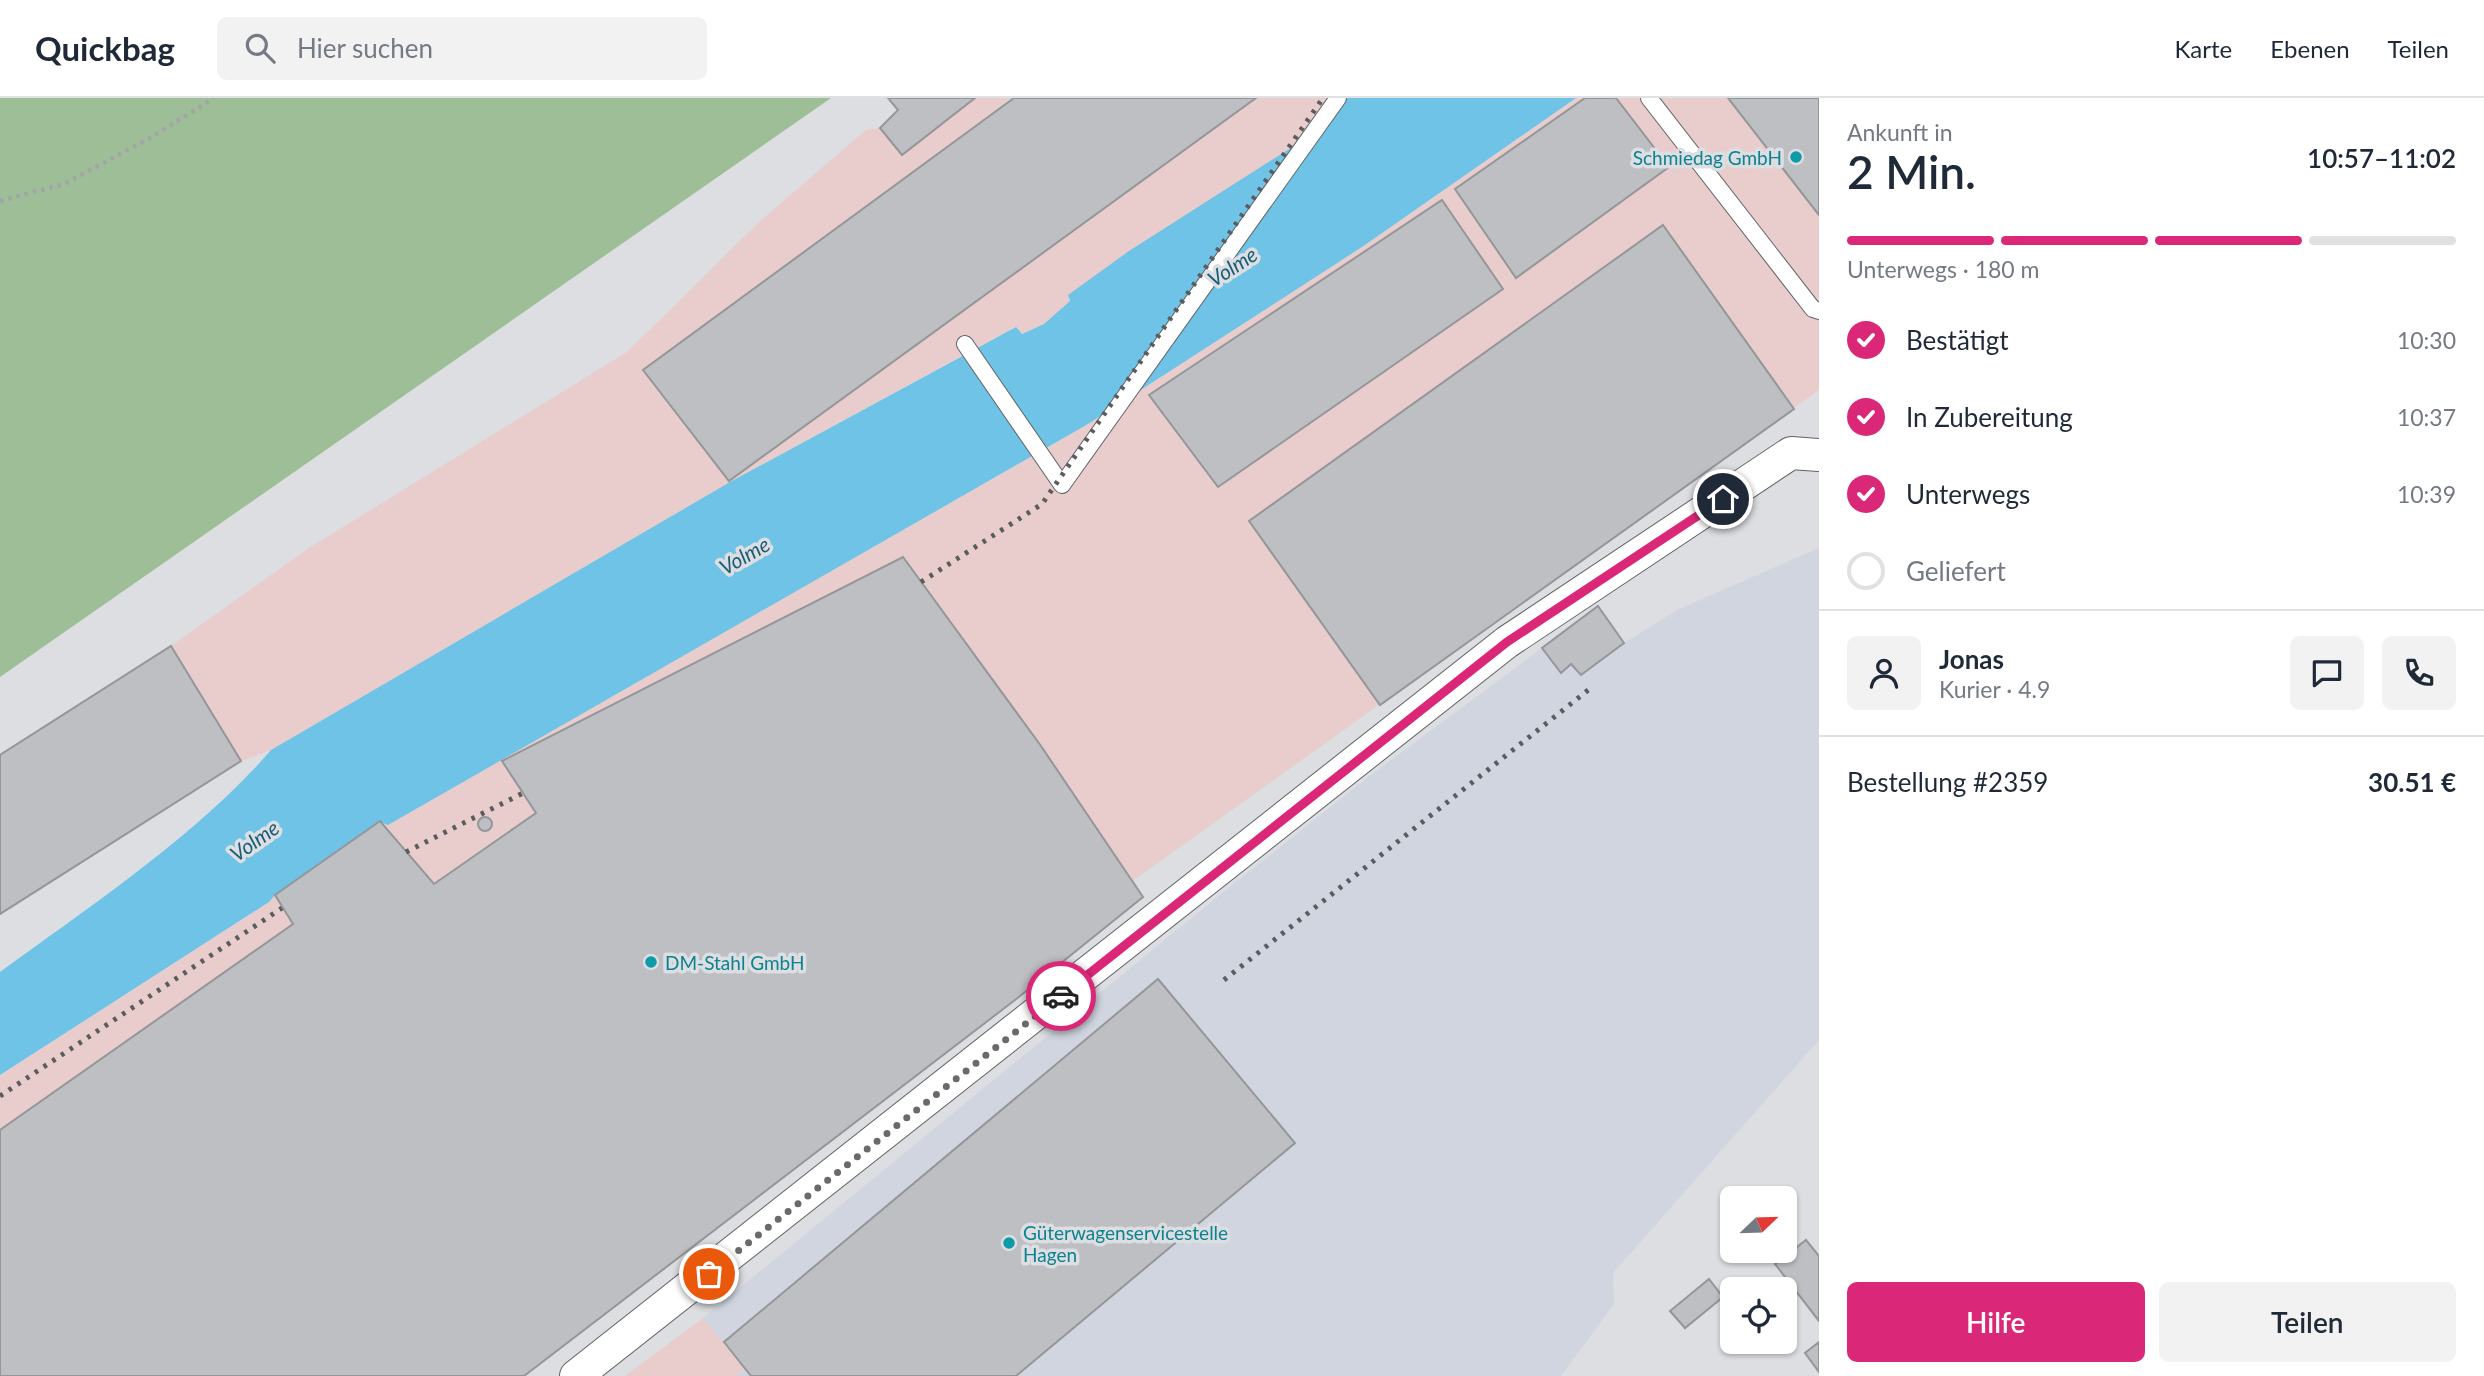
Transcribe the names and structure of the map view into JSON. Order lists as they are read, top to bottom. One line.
{"water":["Volme"],"places":["Schmiedag GmbH","DM-Stahl GmbH","Güterwagenservicestelle Hagen"],"north":"top right","page":{"header":"Quickbag","search":"Hier suchen","nav":["Karte","Ebenen","Teilen"],"heading":["2 Min.","Ankunft in","10:57–11:02"],"panel":["Jonas","Kurier · 4.9","Bestellung #2359","30.51 €"],"bar":"Unterwegs · 180 m","list":[["Bestätigt","10:30"],["In Zubereitung","10:37"],["Unterwegs","10:39"],"Geliefert"],"buttons":["Hilfe","Teilen"]}}
